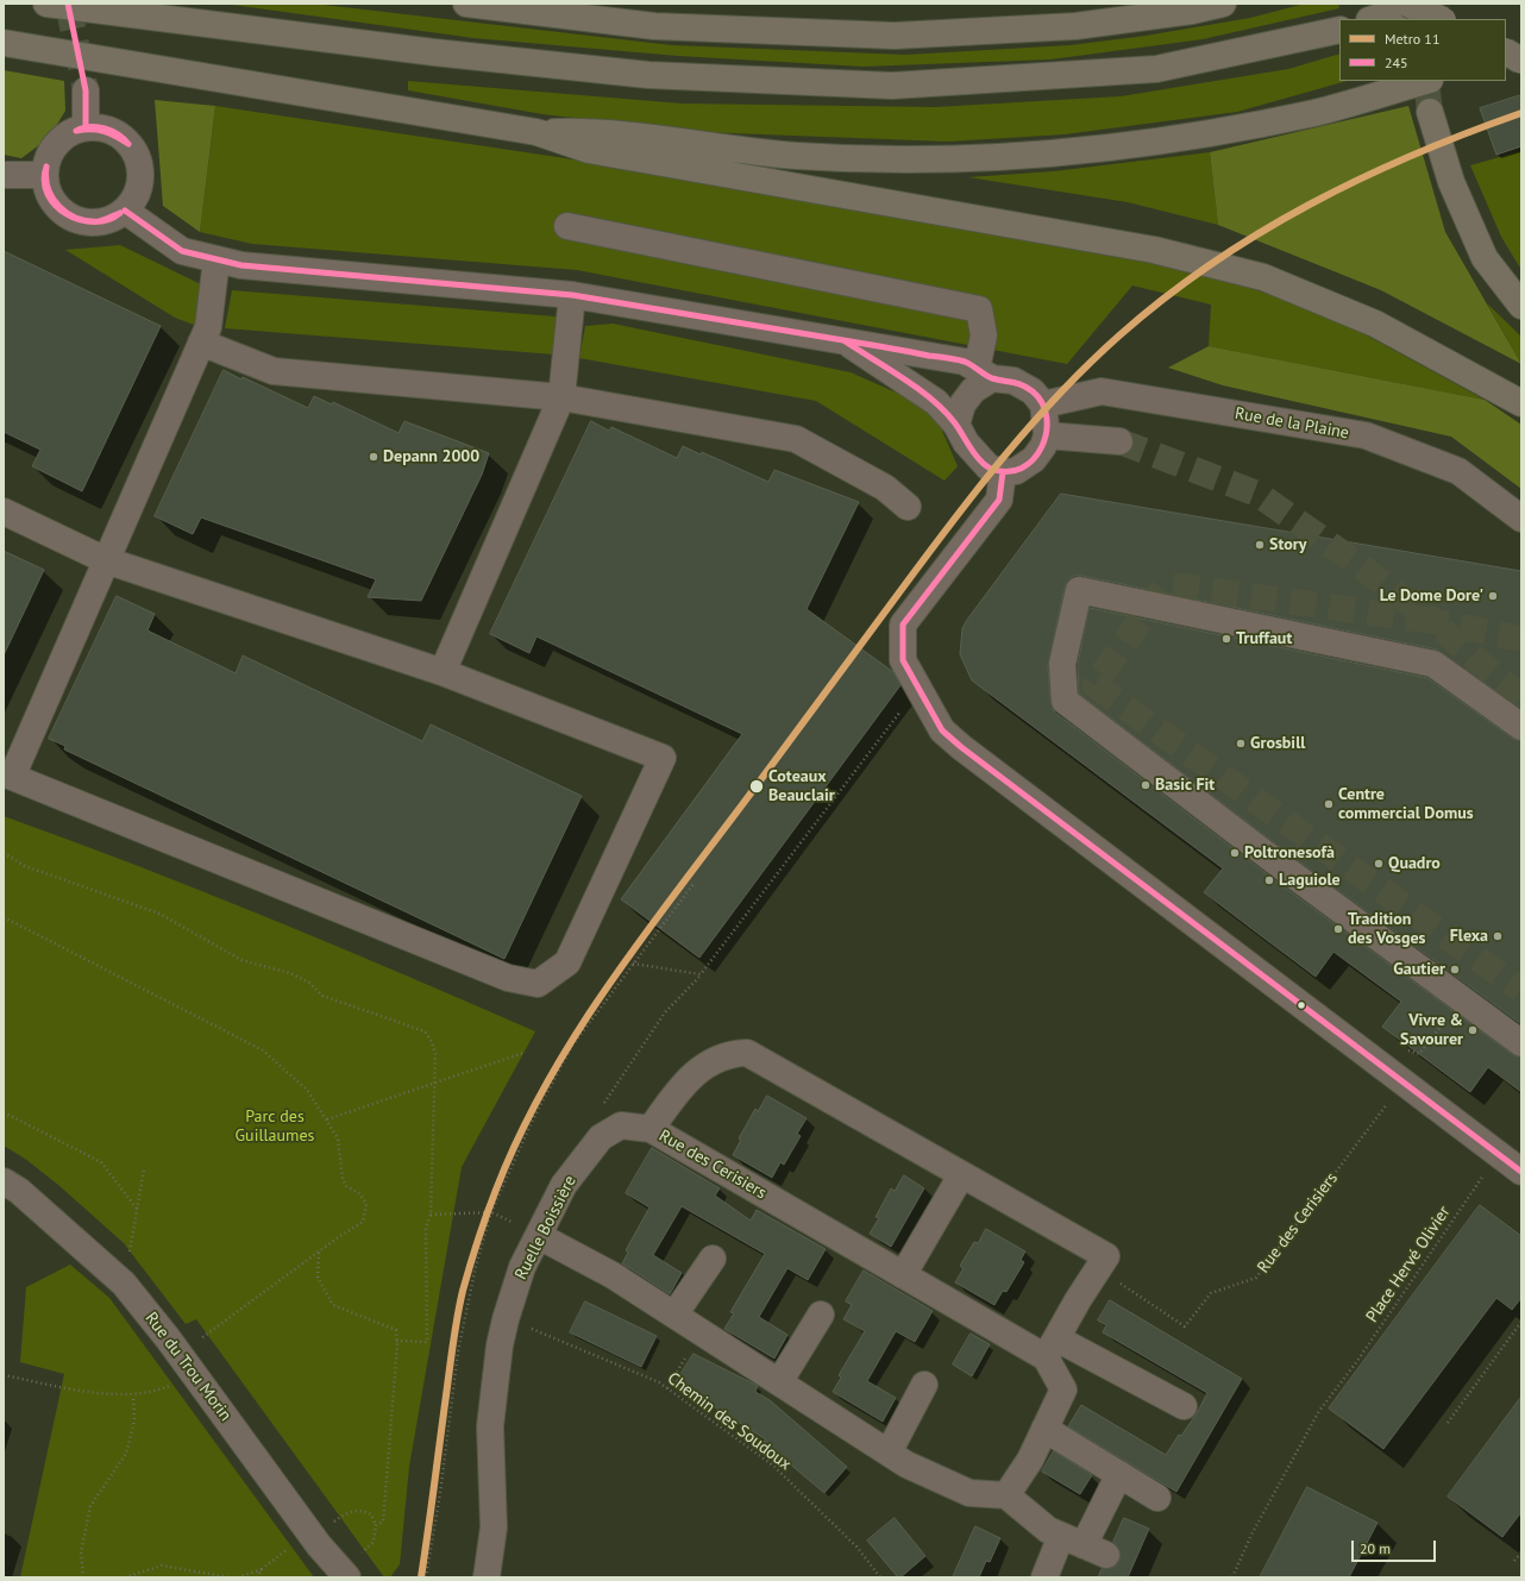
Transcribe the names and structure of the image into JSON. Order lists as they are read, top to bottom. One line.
{"streets":{"street":["Rue de la Plaine","Rue des Cerisiers","Ruelle Boissière","Rue du Trou Morin"],"path":["Place Hervé Olivier","Chemin des Soudoux"]},"crossings":[["Rue des Cerisiers","Ruelle Boissière"],["Ruelle Boissière","Chemin des Soudoux"]],"parks":["Parc des Guillaumes"],"places":["Depann 2000","Story","Le Dome Dore'","Truffaut","Grosbill","Basic Fit","Coteaux Beauclair","Centre commercial Domus","Poltronesofà","Quadro","Laguiole","Tradition des Vosges","Flexa","Gautier","Vivre & Savourer"],"lines":["transit line 245","metro line 11"],"legend":["Metro 11","245"],"scale_bar":"20 m"}
